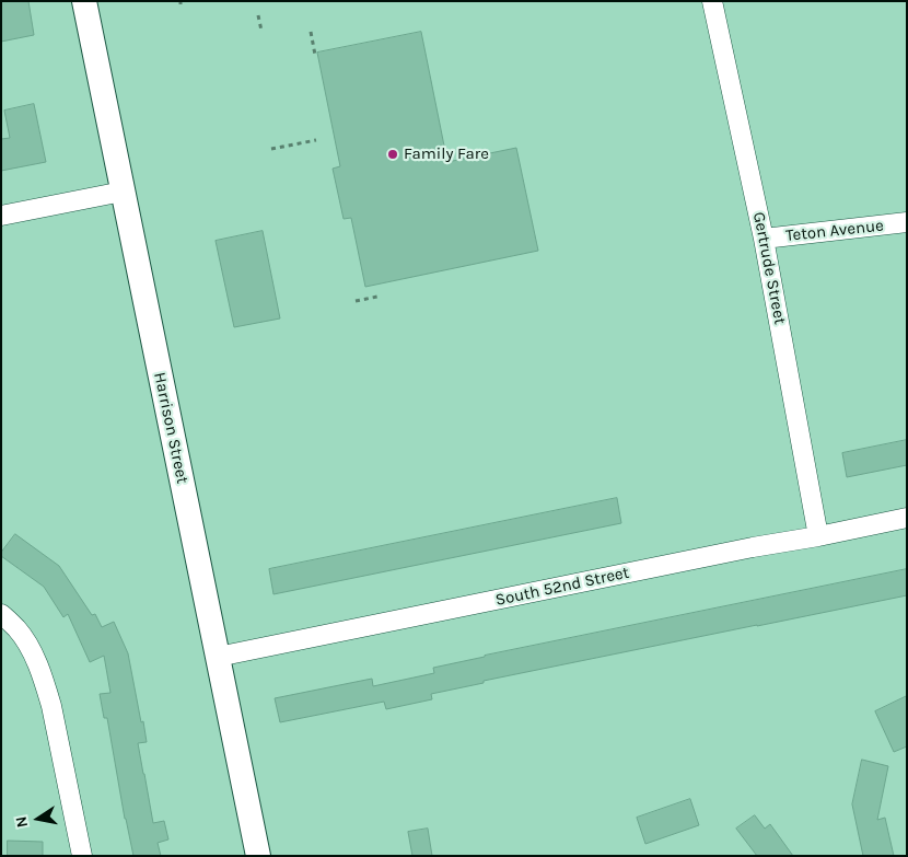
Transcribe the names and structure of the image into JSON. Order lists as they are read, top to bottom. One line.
{"streets":{"main road":["Harrison Street"],"street":["Teton Avenue","Gertrude Street","South 52nd Street"]},"crossings":[["Teton Avenue","Gertrude Street"],["Gertrude Street","South 52nd Street"],["Harrison Street","South 52nd Street"]],"places":["Family Fare"],"north":"left"}
